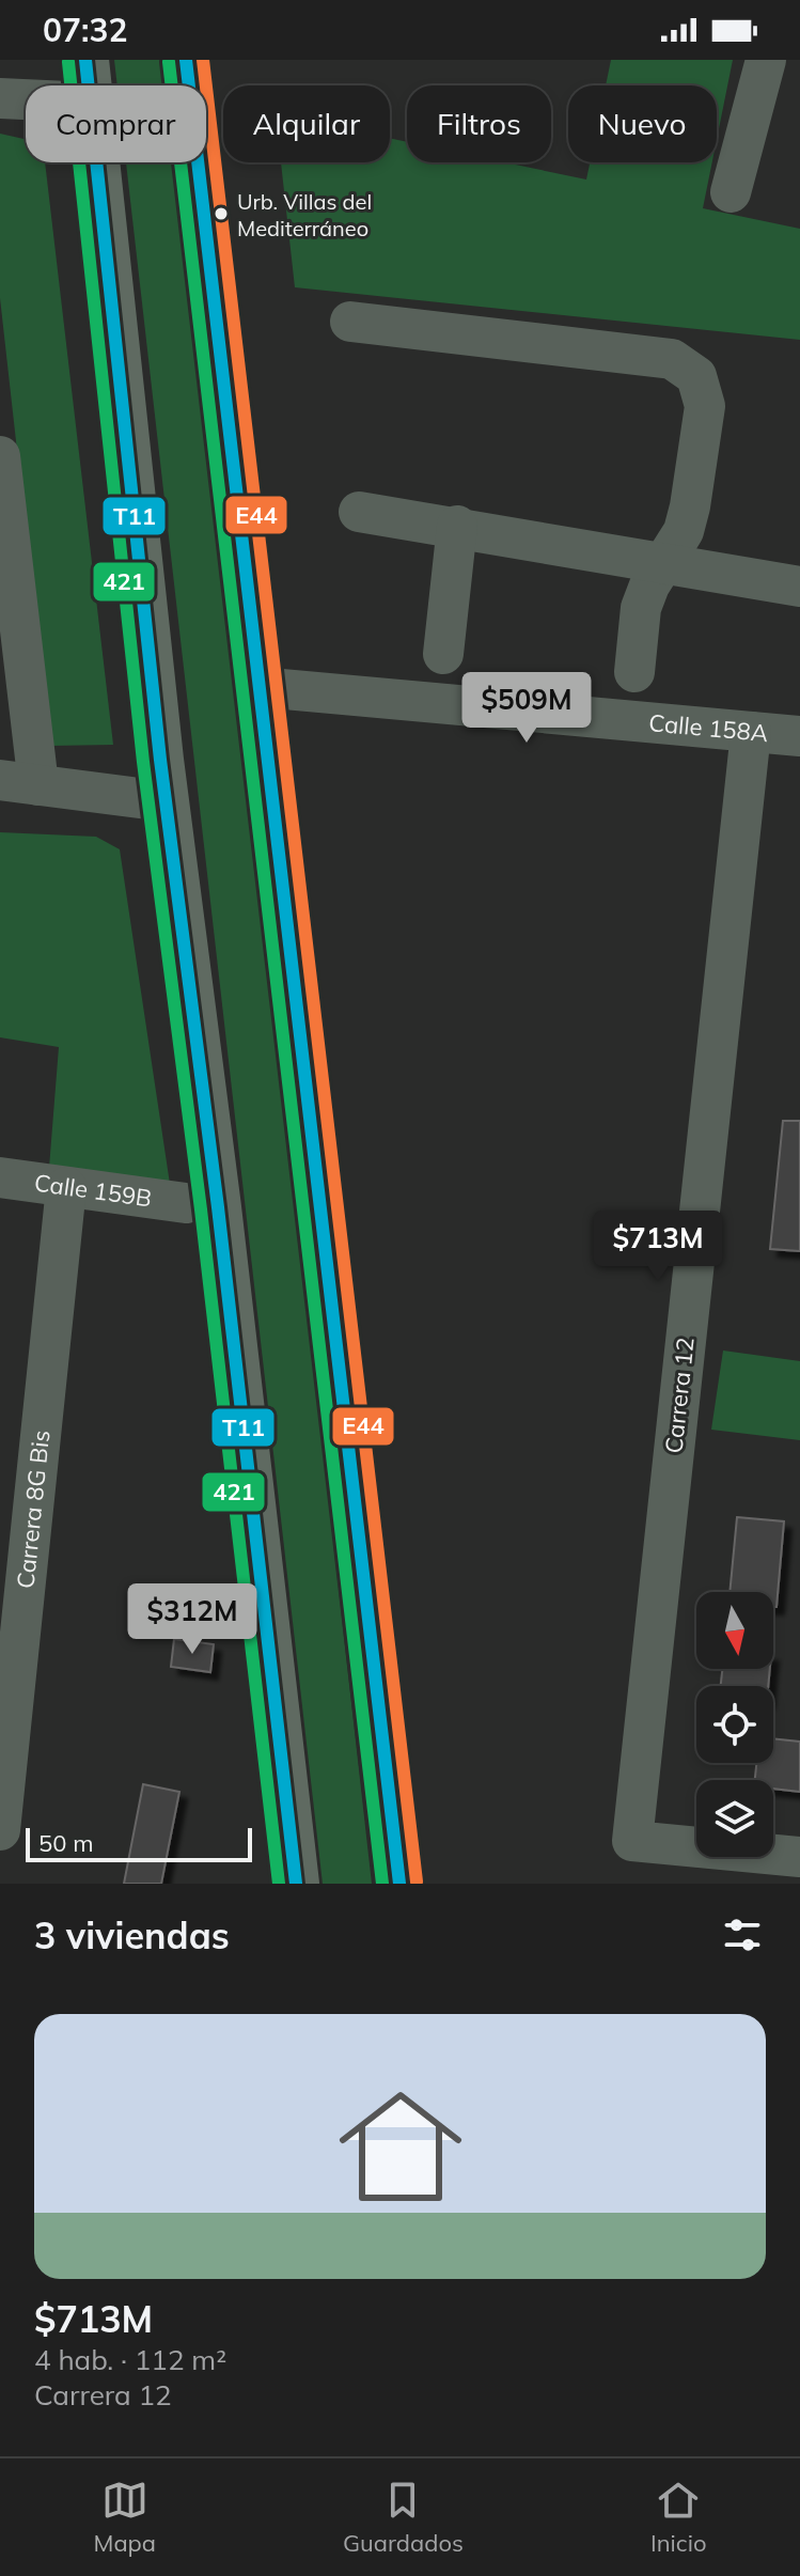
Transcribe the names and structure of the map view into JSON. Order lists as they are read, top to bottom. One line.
{"streets":{"street":["Calle 158A","Calle 159B","Carrera 12","Carrera 8G Bis"]},"crossings":[["Calle 158A","Carrera 12"],["Calle 159B","Carrera 8G Bis"]],"places":["Urb. Villas del Mediterráneo"],"lines":["transit line T11","transit line E44","transit line 421"],"scale_bar":"50 m","north":"bottom","page":{"status":"07:32","chip":["Comprar","Alquilar","Filtros","Nuevo"],"price":["$509M","$713M","$312M"],"scale":"50 m","heading":"3 viviendas","list":[{"name":"$713M","note":"4 hab. · 112 m² · Carrera 12"}],"tabs":["Mapa","Guardados","Inicio"]}}
